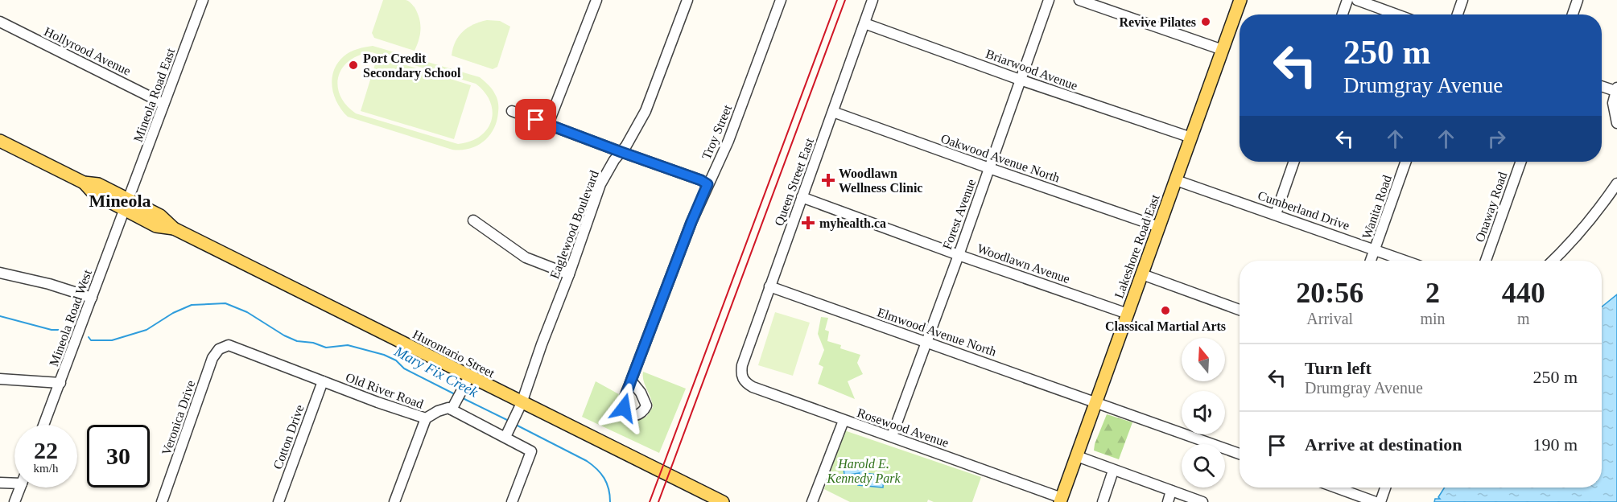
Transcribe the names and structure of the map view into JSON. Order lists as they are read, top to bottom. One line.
{"streets":{"main road":["Lakeshore Road East","Hurontario Street"],"street":["Hollyrood Avenue","Briarwood Avenue","Mineola Road East","Troy Street","Oakwood Avenue North","Queen Street East","Wanita Road","Onaway Road","Cumberland Drive","Forest Avenue","Eaglewood Boulevard","Woodlawn Avenue","Mineola Road West","Elmwood Avenue North","Old River Road","Veronica Drive","Rosewood Avenue","Cotton Drive"]},"crossings":[["Hollyrood Avenue","Mineola Road East"],["Briarwood Avenue","Queen Street East"],["Briarwood Avenue","Forest Avenue"],["Briarwood Avenue","Lakeshore Road East"],["Mineola Road East","Mineola Road West"],["Mineola Road East","Hurontario Street"],["Oakwood Avenue North","Queen Street East"],["Oakwood Avenue North","Forest Avenue"],["Oakwood Avenue North","Lakeshore Road East"],["Queen Street East","Woodlawn Avenue"],["Queen Street East","Elmwood Avenue North"],["Queen Street East","Rosewood Avenue"],["Wanita Road","Cumberland Drive"],["Cumberland Drive","Lakeshore Road East"],["Forest Avenue","Woodlawn Avenue"],["Forest Avenue","Elmwood Avenue North"],["Forest Avenue","Rosewood Avenue"],["Eaglewood Boulevard","Hurontario Street"],["Lakeshore Road East","Woodlawn Avenue"],["Lakeshore Road East","Elmwood Avenue North"],["Lakeshore Road East","Rosewood Avenue"],["Mineola Road West","Hurontario Street"],["Old River Road","Veronica Drive"],["Old River Road","Cotton Drive"]],"districts":["Mineola"],"water":["Mary Fix Creek"],"parks":["Harold E. Kennedy Park"],"places":{"other":["Revive Pilates","Port Credit Secondary School","Classical Martial Arts"],"health":["Woodlawn Wellness Clinic","myhealth.ca"]},"north":"top","page":{"turn":["250 m","Drumgray Avenue"],"eta":["20:56","Arrival","2","min","440","m"],"list":[{"name":"Turn left","note":"Drumgray Avenue","value":"250 m"},{"name":"Arrive at destination","value":"190 m"}],"speed":"22 km/h","limit":"30"}}
